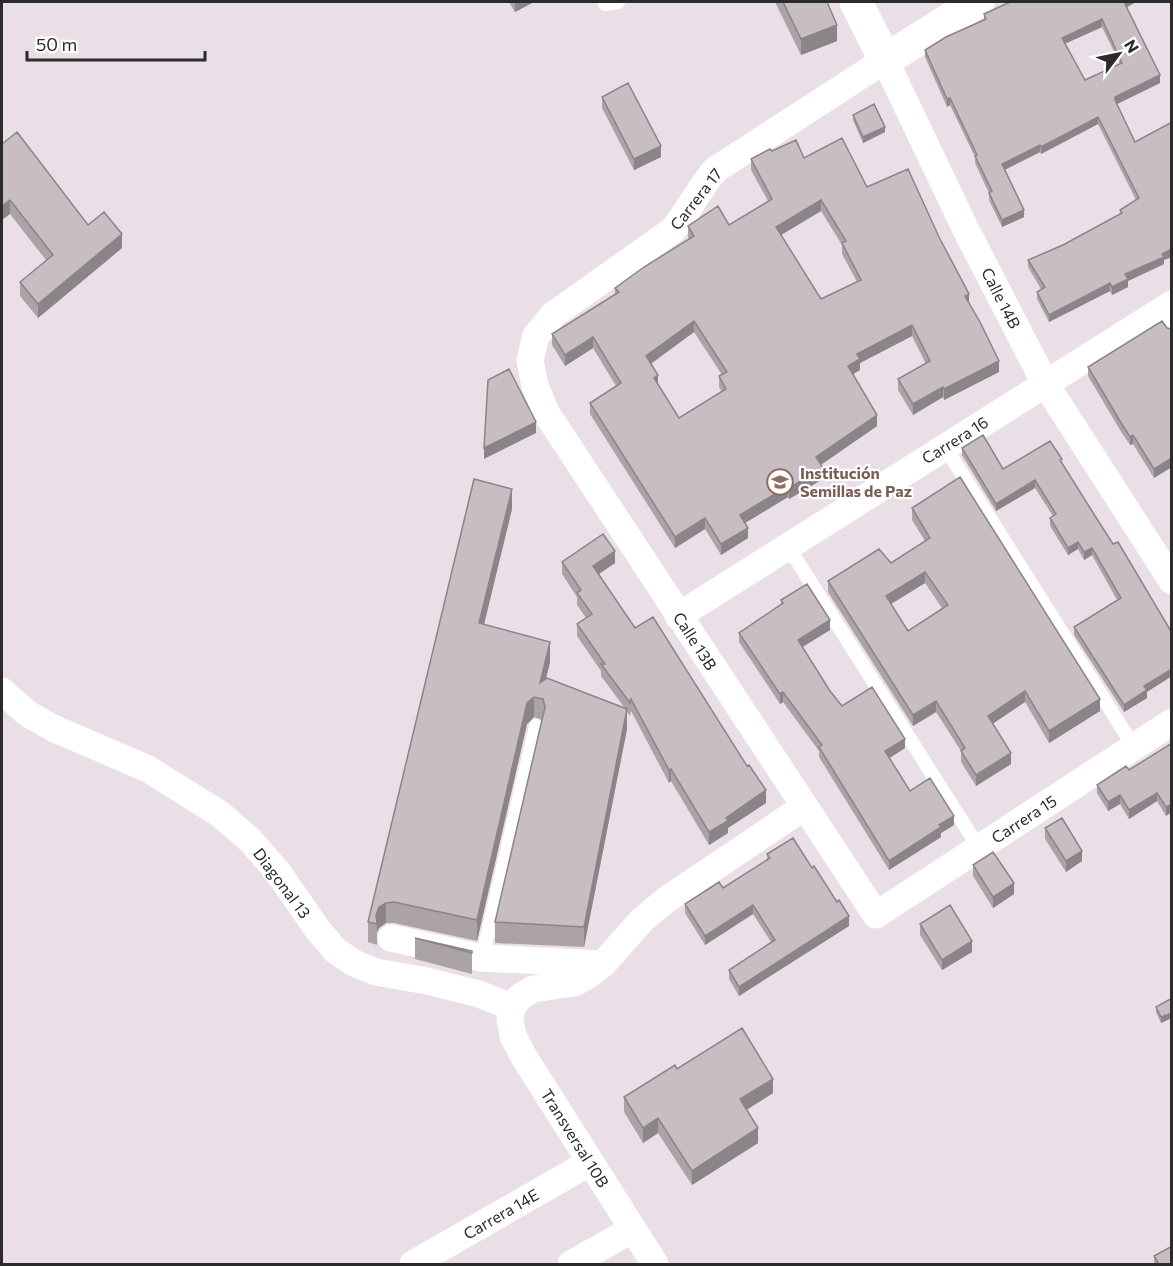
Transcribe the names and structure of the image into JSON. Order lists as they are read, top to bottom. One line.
{"streets":{"street":["Carrera 17","Calle 14B","Carrera 16","Calle 13B","Carrera 15","Diagonal 13","Transversal 10B","Carrera 14E"]},"crossings":[["Carrera 17","Calle 14B"],["Carrera 17","Calle 13B"],["Calle 14B","Carrera 16"],["Carrera 16","Calle 13B"],["Calle 13B","Carrera 15"],["Diagonal 13","Transversal 10B"],["Transversal 10B","Carrera 14E"]],"places":{"school or university":["Institución Semillas de Paz"]},"scale_bar":"50 m","north":"top right"}
